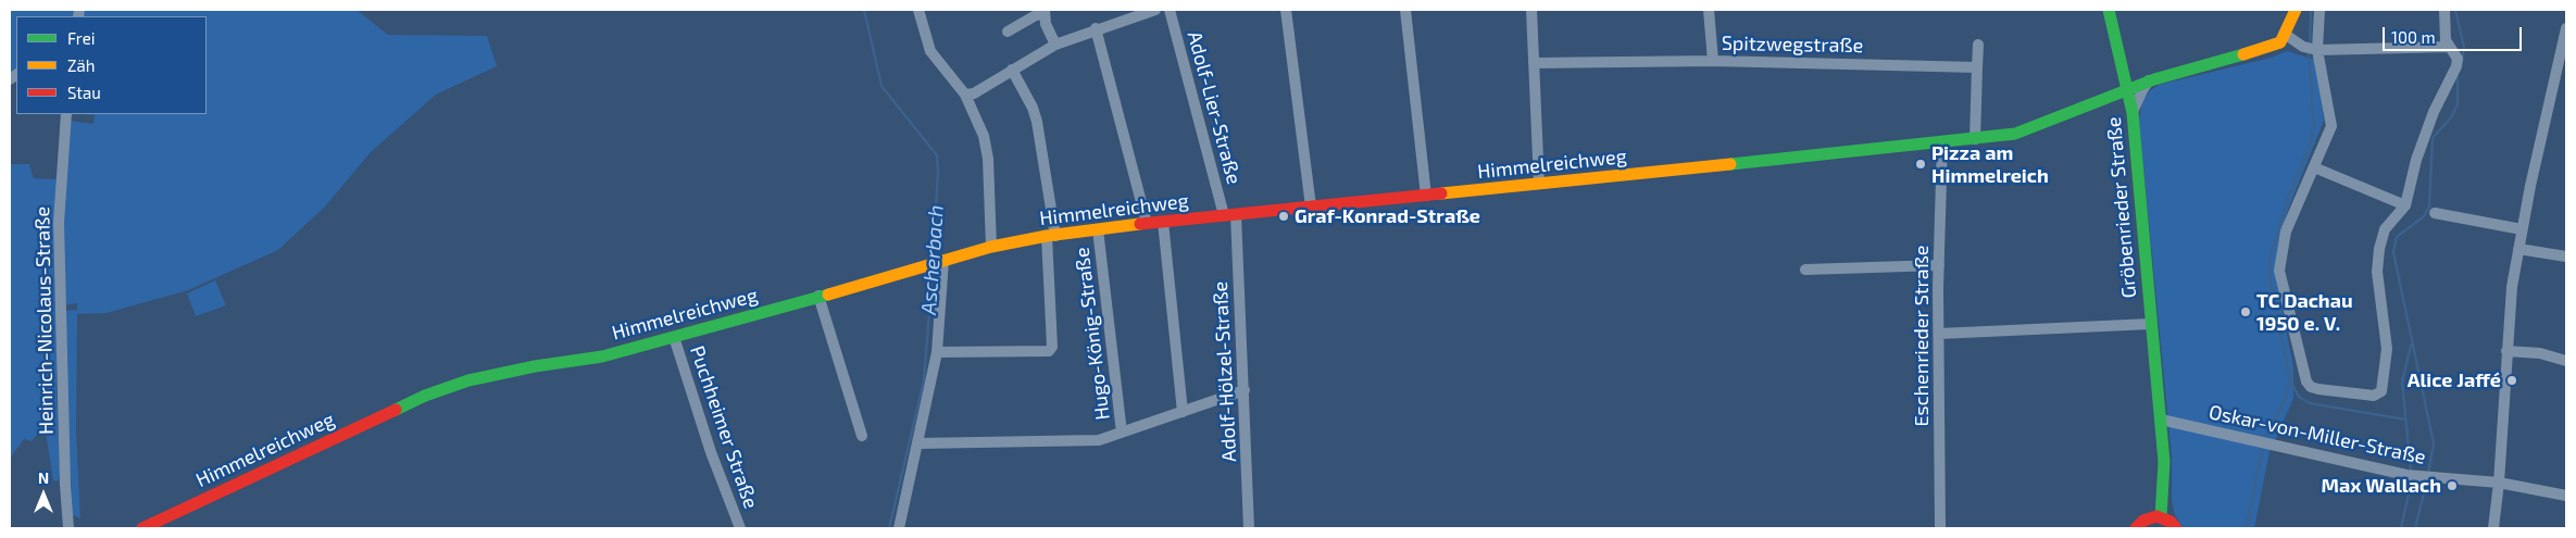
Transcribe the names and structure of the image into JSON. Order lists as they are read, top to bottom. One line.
{"streets":{"street":["Spitzwegstraße","Adolf-Lier-Straße","Himmelreichweg","Gröbenrieder Straße","Heinrich-Nicolaus-Straße","Hugo-König-Straße","Eschenrieder Straße","Adolf-Hölzel-Straße","Puchheimer Straße","Oskar-von-Miller-Straße"]},"crossings":[["Adolf-Lier-Straße","Himmelreichweg"],["Adolf-Lier-Straße","Adolf-Hölzel-Straße"],["Himmelreichweg","Gröbenrieder Straße"],["Himmelreichweg","Hugo-König-Straße"],["Himmelreichweg","Eschenrieder Straße"],["Himmelreichweg","Adolf-Hölzel-Straße"],["Himmelreichweg","Puchheimer Straße"],["Gröbenrieder Straße","Oskar-von-Miller-Straße"]],"water":["Ascherbach"],"places":["Pizza am Himmelreich","Graf-Konrad-Straße","TC Dachau 1950 e. V.","Alice Jaffé","Max Wallach"],"legend":["Frei","Zäh","Stau"],"scale_bar":"100 m","north":"top"}
